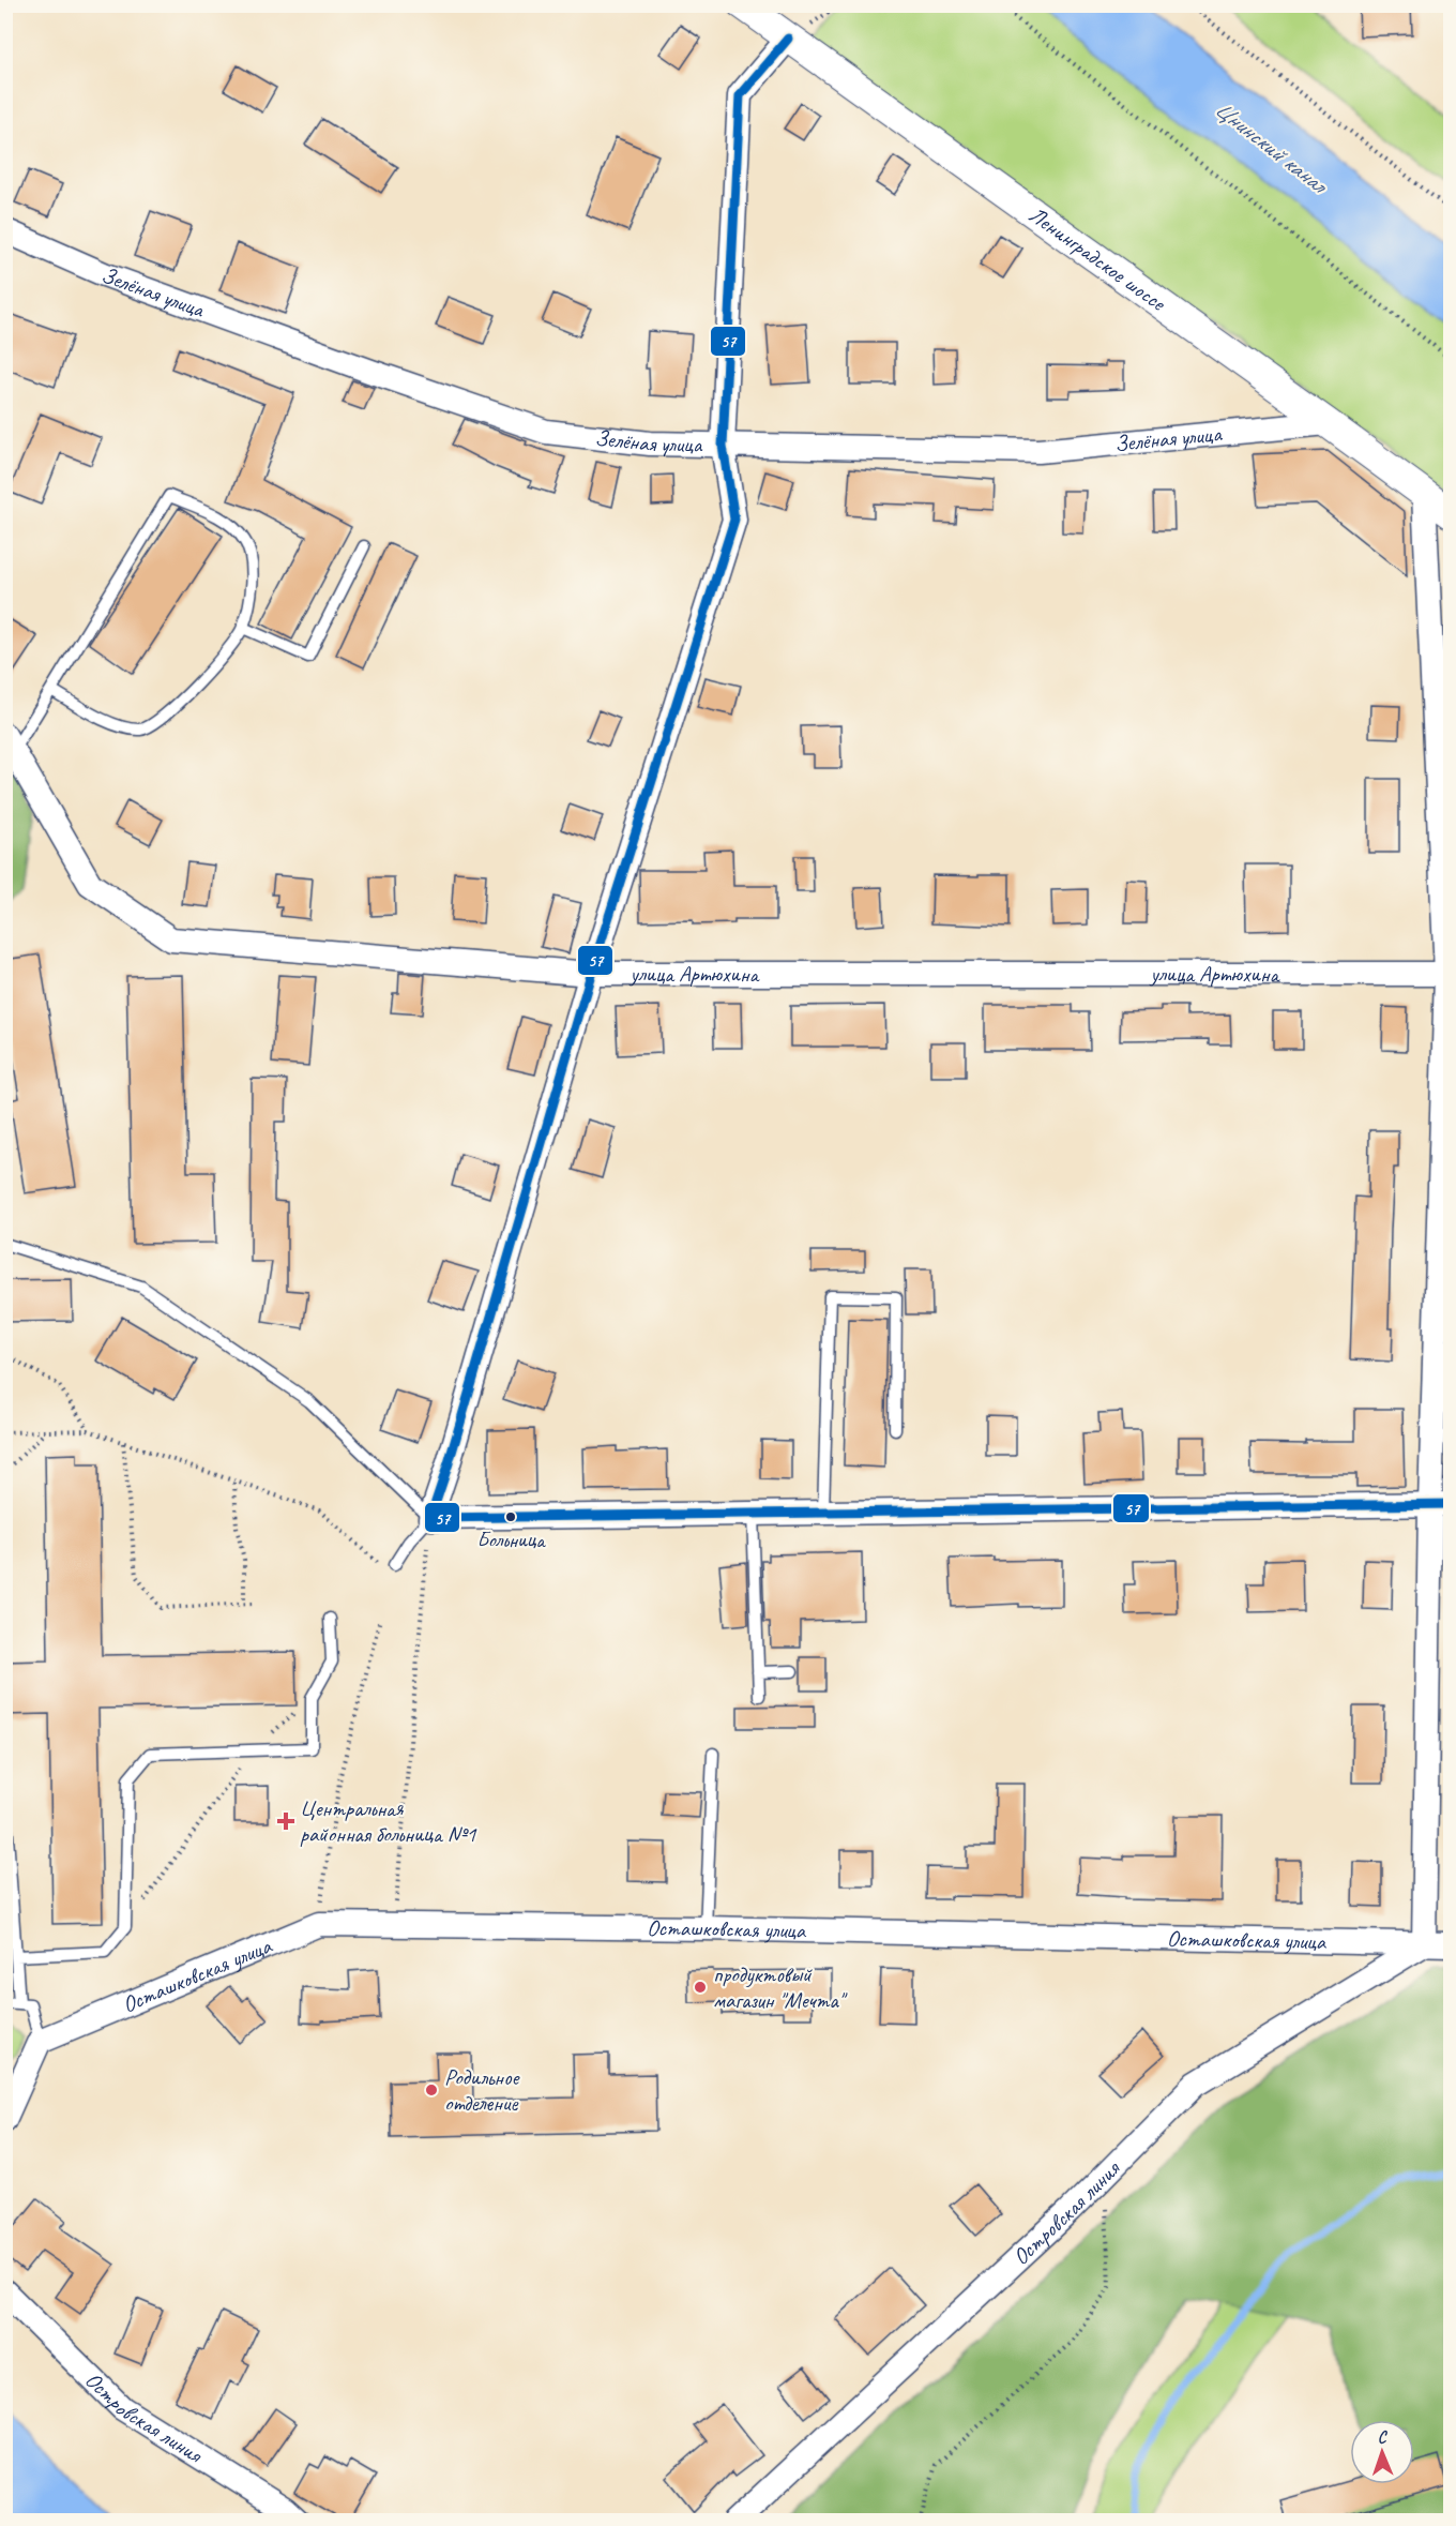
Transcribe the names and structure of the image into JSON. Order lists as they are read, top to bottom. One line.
{"streets":{"street":["Ленинградское шоссе","Зелёная улица","улица Артюхина","Осташковская улица","Островская линия"]},"crossings":[["Ленинградское шоссе","Зелёная улица"],["Осташковская улица","Островская линия"]],"water":["Цнинский канал"],"places":{"other":["Больница","продуктовый магазин \"Мечта\"","Родильное отделение"],"health":["Центральная районная больница №1"]},"lines":["transit line 57"],"north":"top"}
